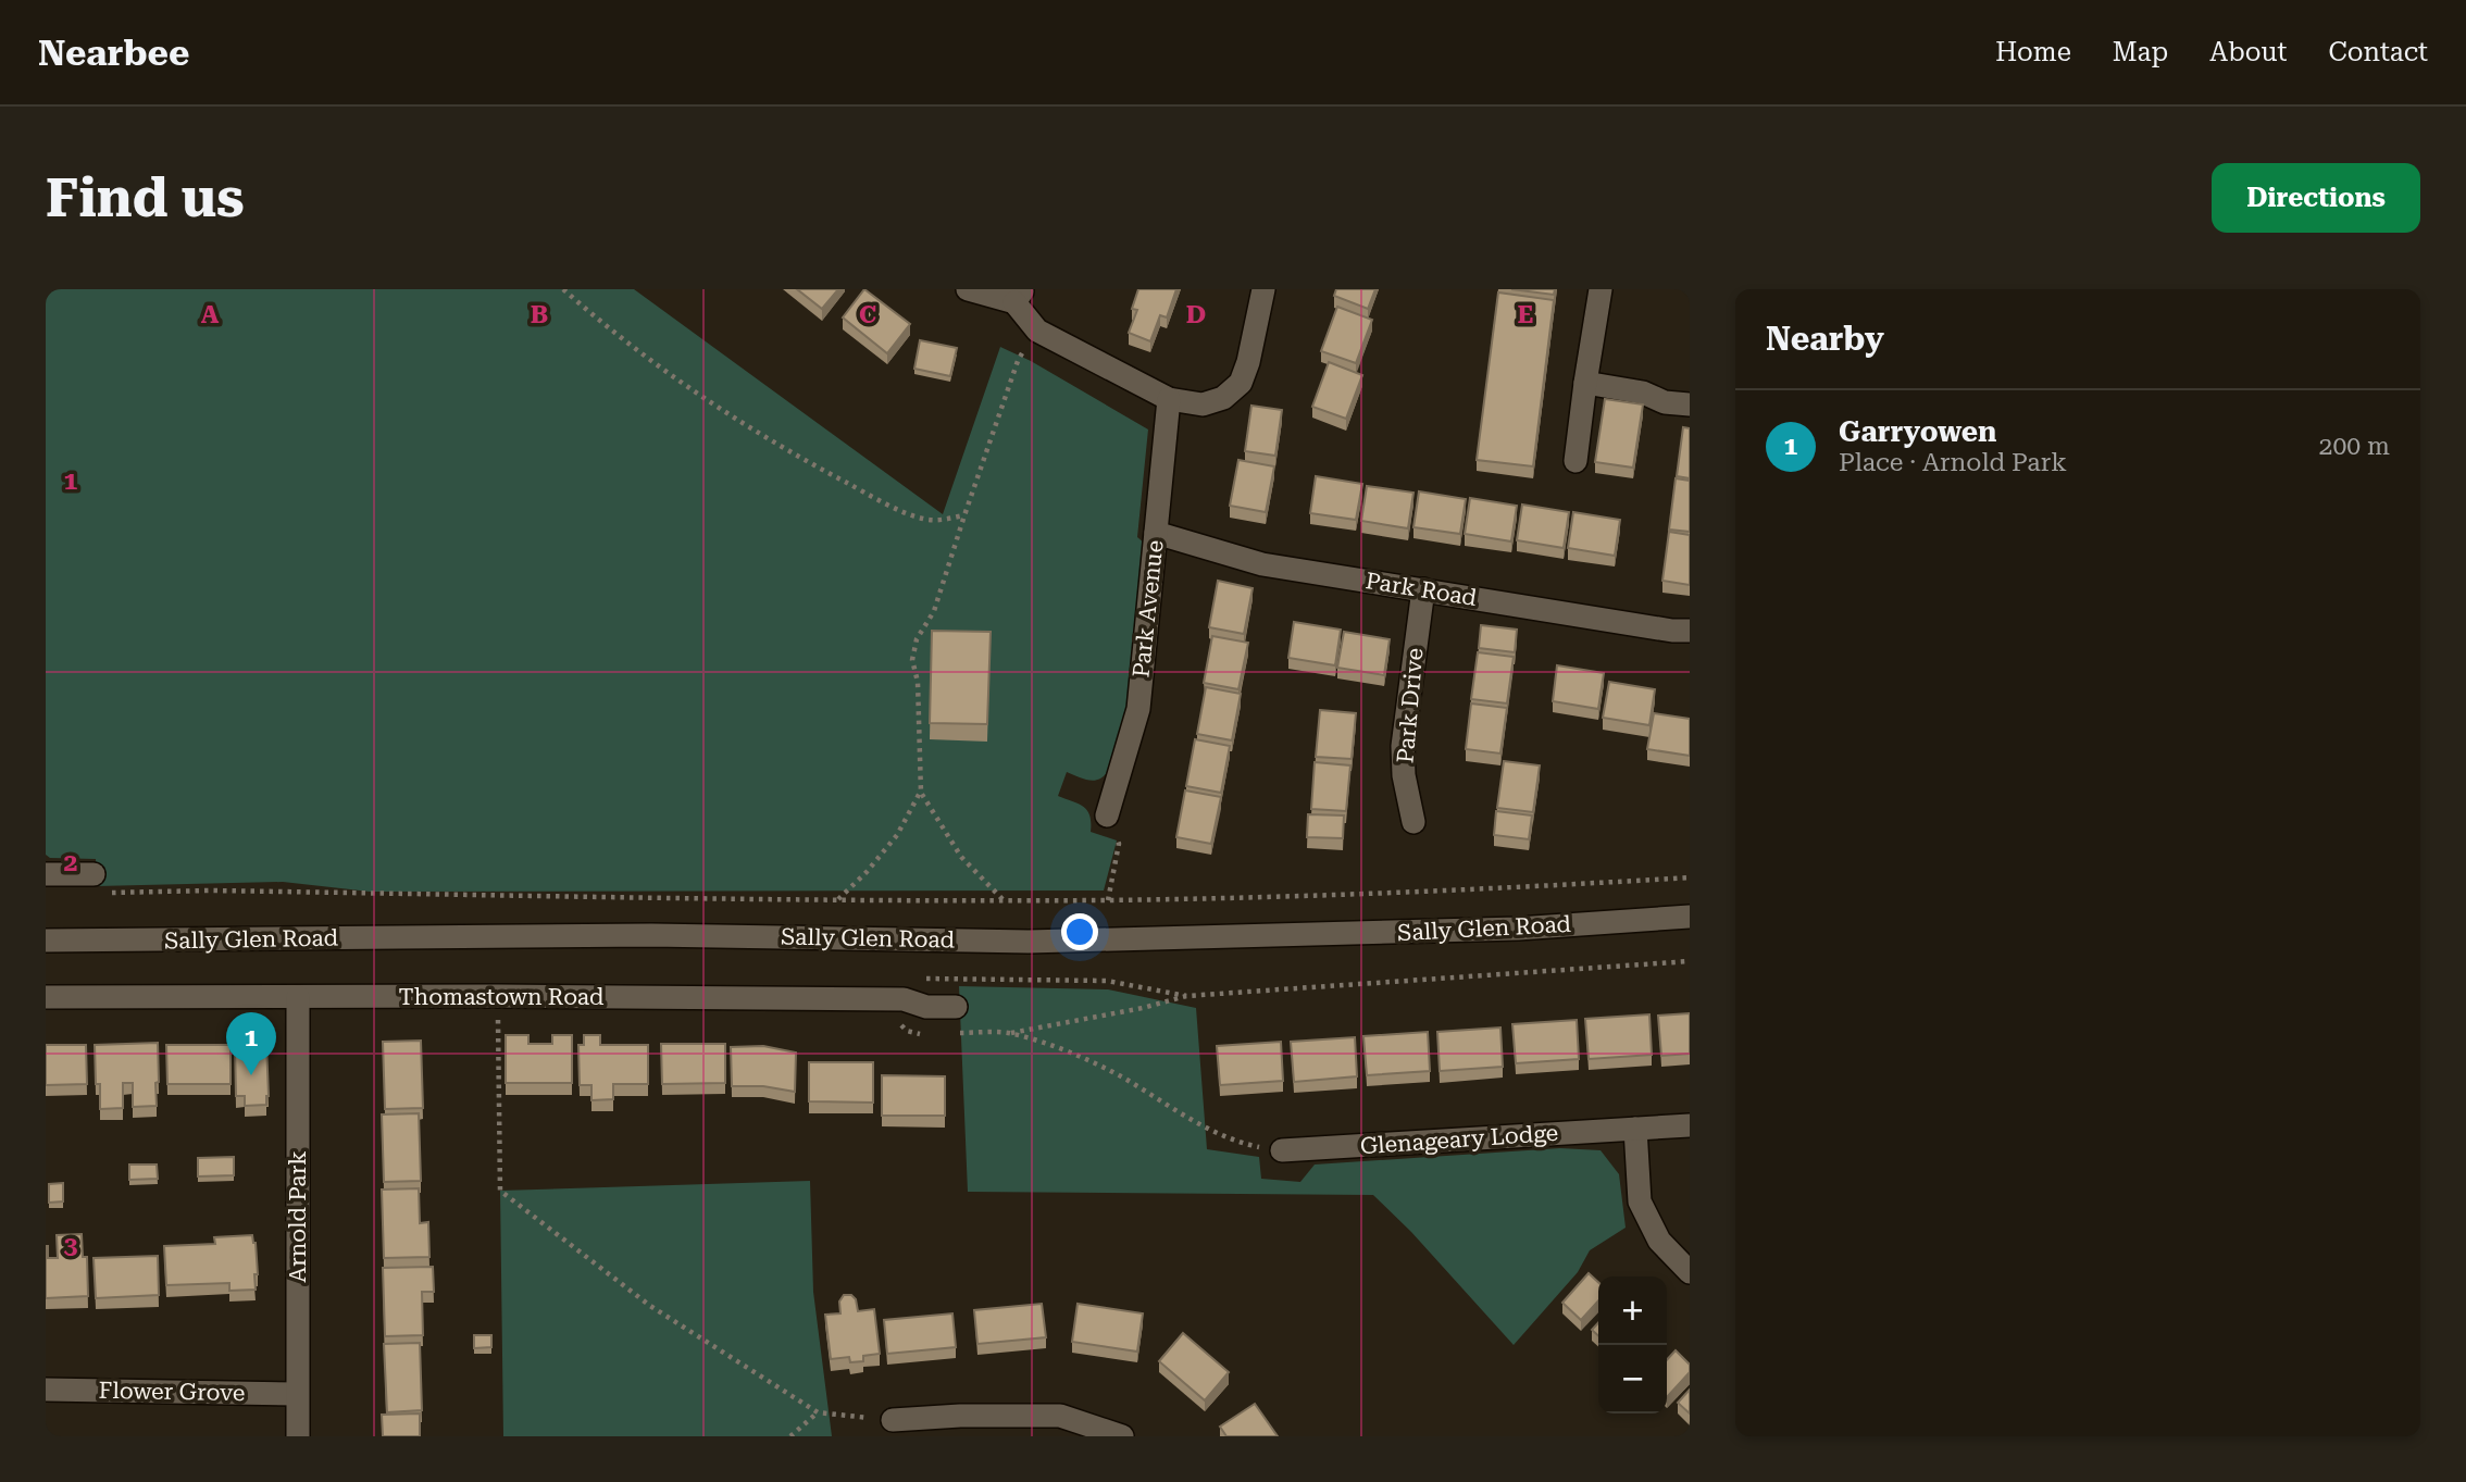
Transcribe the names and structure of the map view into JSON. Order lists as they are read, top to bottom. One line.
{"streets":{"street":["Park Road","Park Avenue","Park Drive","Sally Glen Road","Thomastown Road","Glenageary Lodge","Arnold Park","Flower Grove"]},"crossings":[["Park Road","Park Avenue"],["Park Road","Park Drive"],["Thomastown Road","Arnold Park"],["Arnold Park","Flower Grove"]],"page":{"header":"Nearbee","nav":["Home","Map","About","Contact"],"buttons":"Directions","title":"Find us","heading":"Nearby","list":[{"mark":"1","name":"Garryowen","note":"Place · Arnold Park","value":"200 m"}],"pins":"1","map_buttons":["+","−"]},"grid":{"columns":["A","B","C","D","E"],"rows":["1","2","3"]}}
